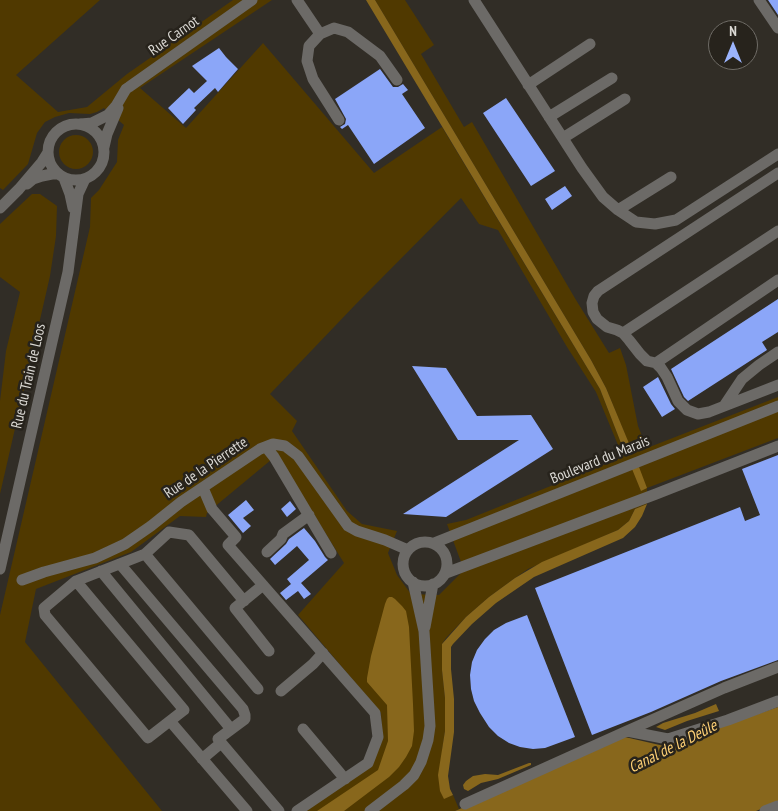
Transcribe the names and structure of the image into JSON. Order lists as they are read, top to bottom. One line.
{"streets":{"street":["Rue Carnot","Rue du Train de Loos","Boulevard du Marais","Rue de la Pierrette"]},"crossings":[["Rue Carnot","Rue du Train de Loos"],["Boulevard du Marais","Rue de la Pierrette"]],"water":["Canal de la Deûle"],"north":"top"}
